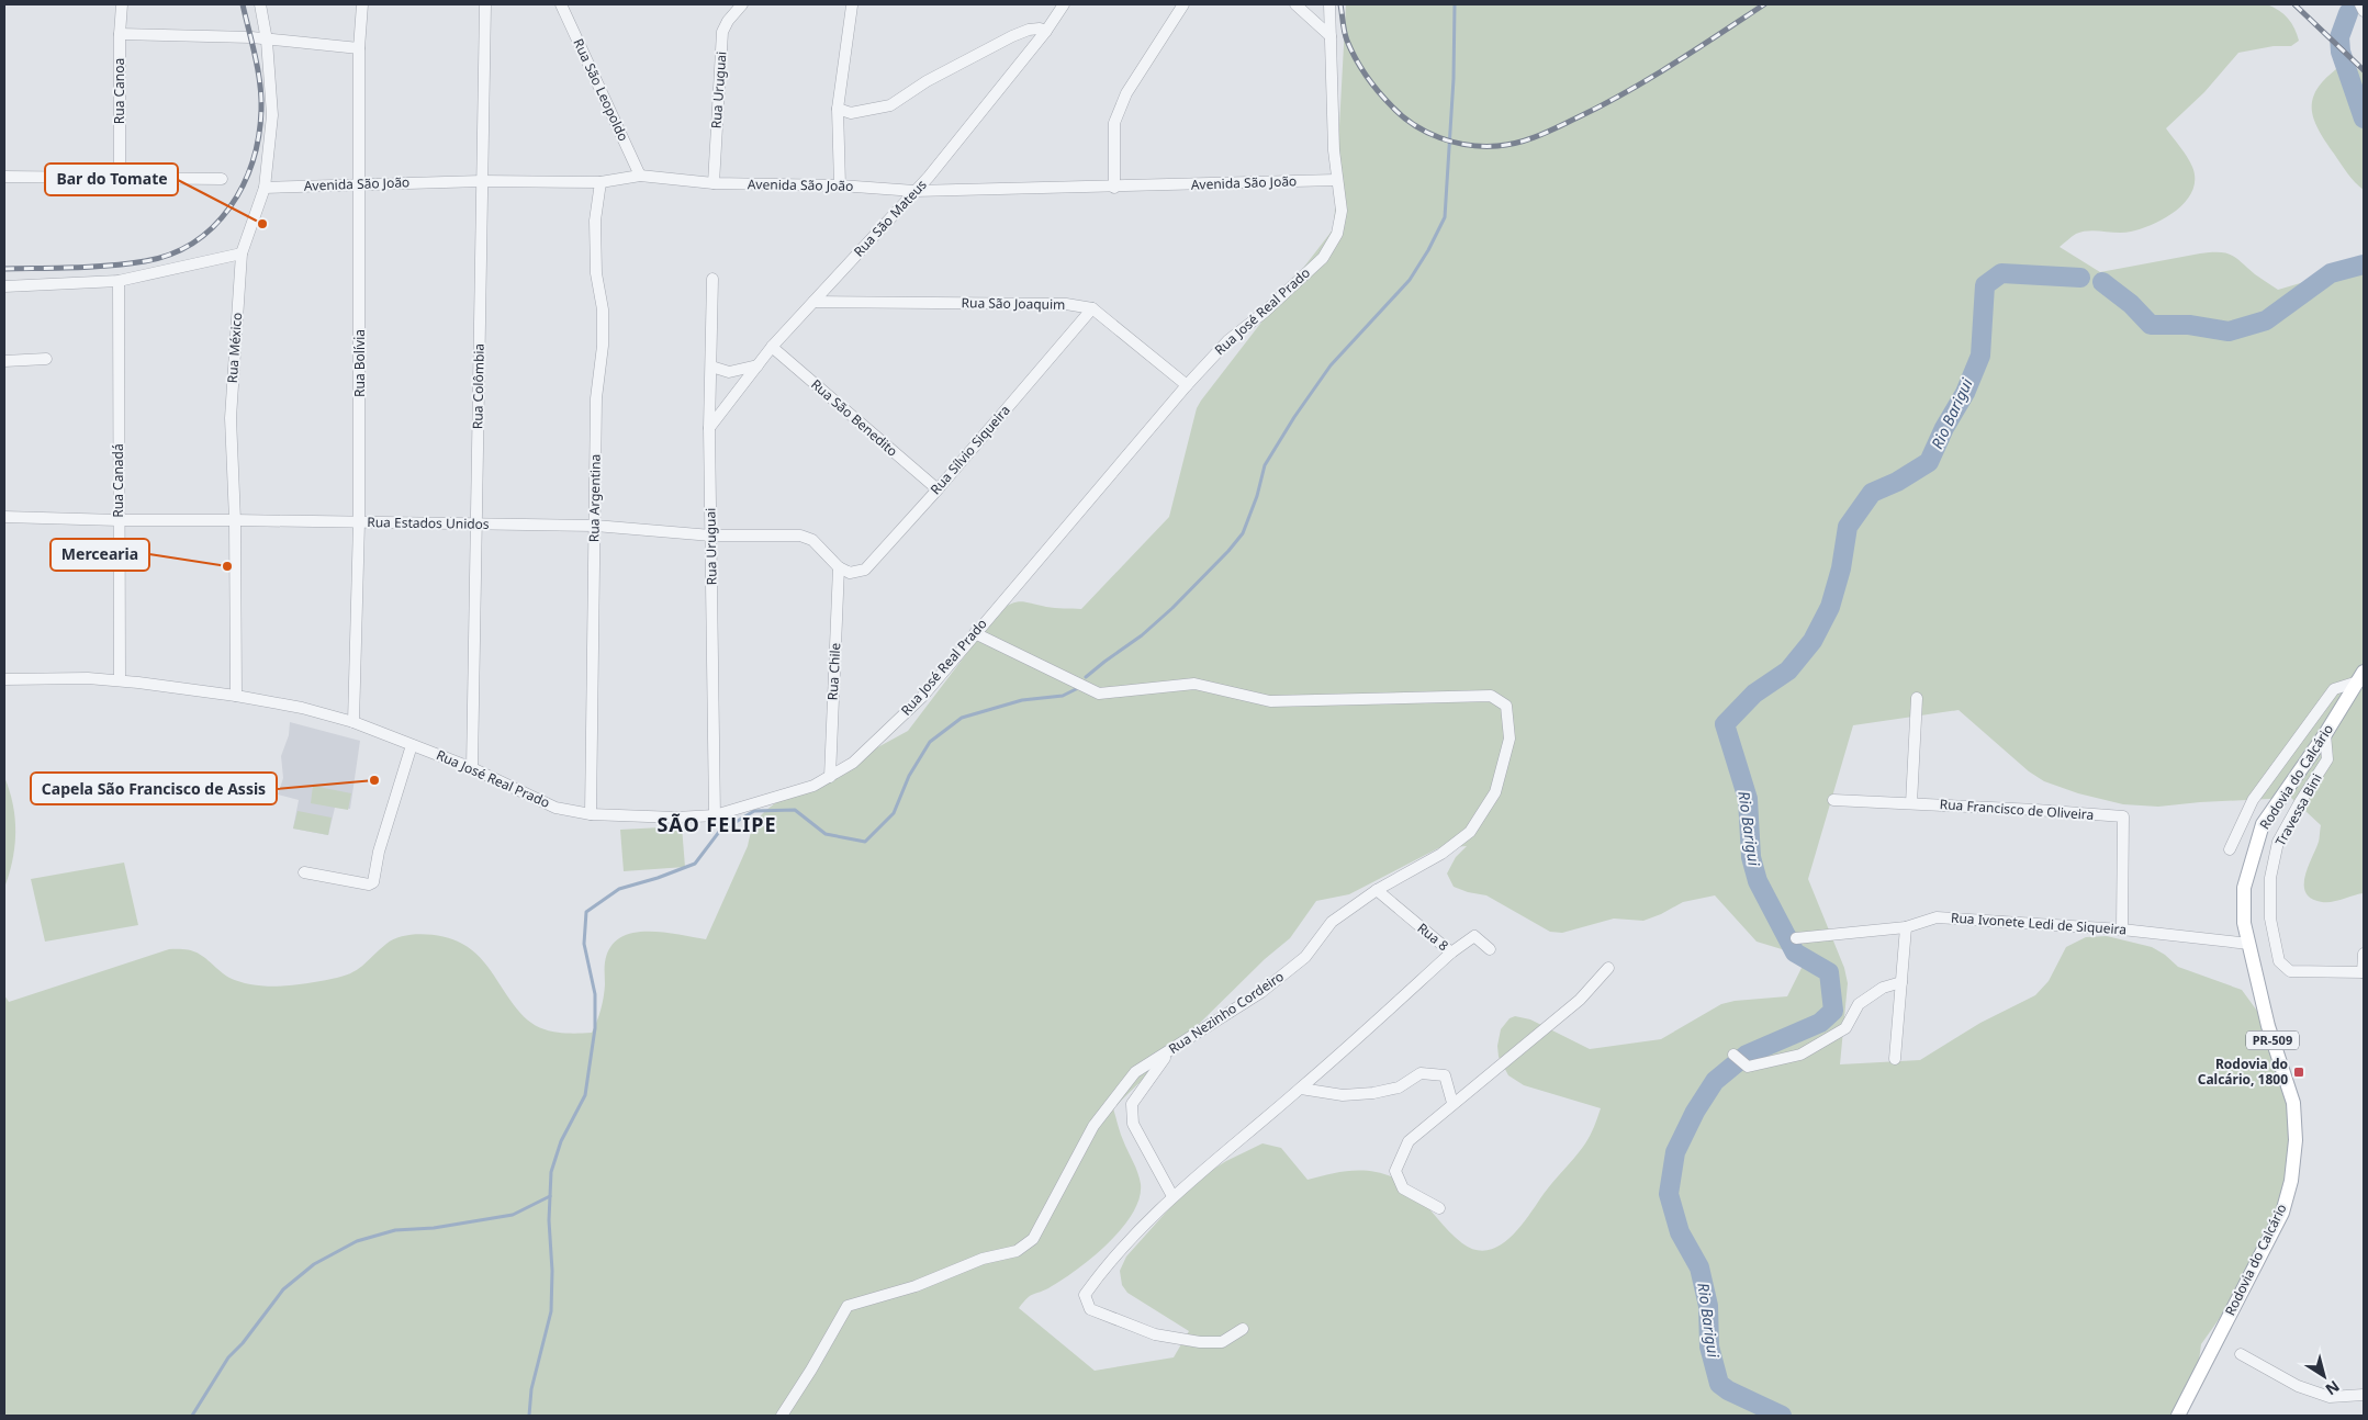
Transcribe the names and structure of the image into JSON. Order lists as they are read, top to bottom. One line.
{"streets":{"main road":["Rodovia do Calcário","PR-509"],"street":["Rua São Leopoldo","Rua Uruguai","Rua Canoa","Avenida São João","Rua São Mateus","Rua São Joaquim","Rua José Real Prado","Rua México","Rua Bolívia","Rua Colômbia","Rua São Benedito","Rua Sílvio Siqueira","Rua Canadá","Rua Argentina","Rua Estados Unidos","Rua Chile","Rua Francisco de Oliveira","Travessa Bini","Rua Ivonete Ledi de Siqueira","Rua 8","Rua Nezinho Cordeiro"]},"crossings":[["Rua São Leopoldo","Avenida São João"],["Rua Uruguai","Avenida São João"],["Rua Uruguai","Rua São Mateus"],["Rua Uruguai","Rua José Real Prado"],["Rua Uruguai","Rua Estados Unidos"],["Avenida São João","Rua São Mateus"],["Avenida São João","Rua José Real Prado"],["Avenida São João","Rua México"],["Avenida São João","Rua Bolívia"],["Avenida São João","Rua Colômbia"],["Avenida São João","Rua Argentina"],["Rua São Mateus","Rua São Joaquim"],["Rua São Mateus","Rua São Benedito"],["Rua São Joaquim","Rua José Real Prado"],["Rua São Joaquim","Rua Sílvio Siqueira"],["Rua José Real Prado","Rua México"],["Rua José Real Prado","Rua Bolívia"],["Rua José Real Prado","Rua Colômbia"],["Rua José Real Prado","Rua Canadá"],["Rua José Real Prado","Rua Argentina"],["Rua José Real Prado","Rua Chile"],["Rua José Real Prado","Rua Nezinho Cordeiro"],["Rua México","Rua Estados Unidos"],["Rua Bolívia","Rua Estados Unidos"],["Rua Colômbia","Rua Estados Unidos"],["Rua São Benedito","Rua Sílvio Siqueira"],["Rua Sílvio Siqueira","Rua Estados Unidos"],["Rua Sílvio Siqueira","Rua Chile"],["Rua Canadá","Rua Estados Unidos"],["Rua Argentina","Rua Estados Unidos"],["Rua Estados Unidos","Rua Chile"],["Rodovia do Calcário","Travessa Bini"],["Rodovia do Calcário","Rua Ivonete Ledi de Siqueira"],["Rua Francisco de Oliveira","Rua Ivonete Ledi de Siqueira"],["Rua 8","Rua Nezinho Cordeiro"]],"districts":["SÃO FELIPE"],"water":["Rio Barigui"],"places":{"other":["Bar do Tomate","Mercearia","Capela São Francisco de Assis"],"transit":["Rodovia do Calcário, 1800"]},"north":"bottom right"}
